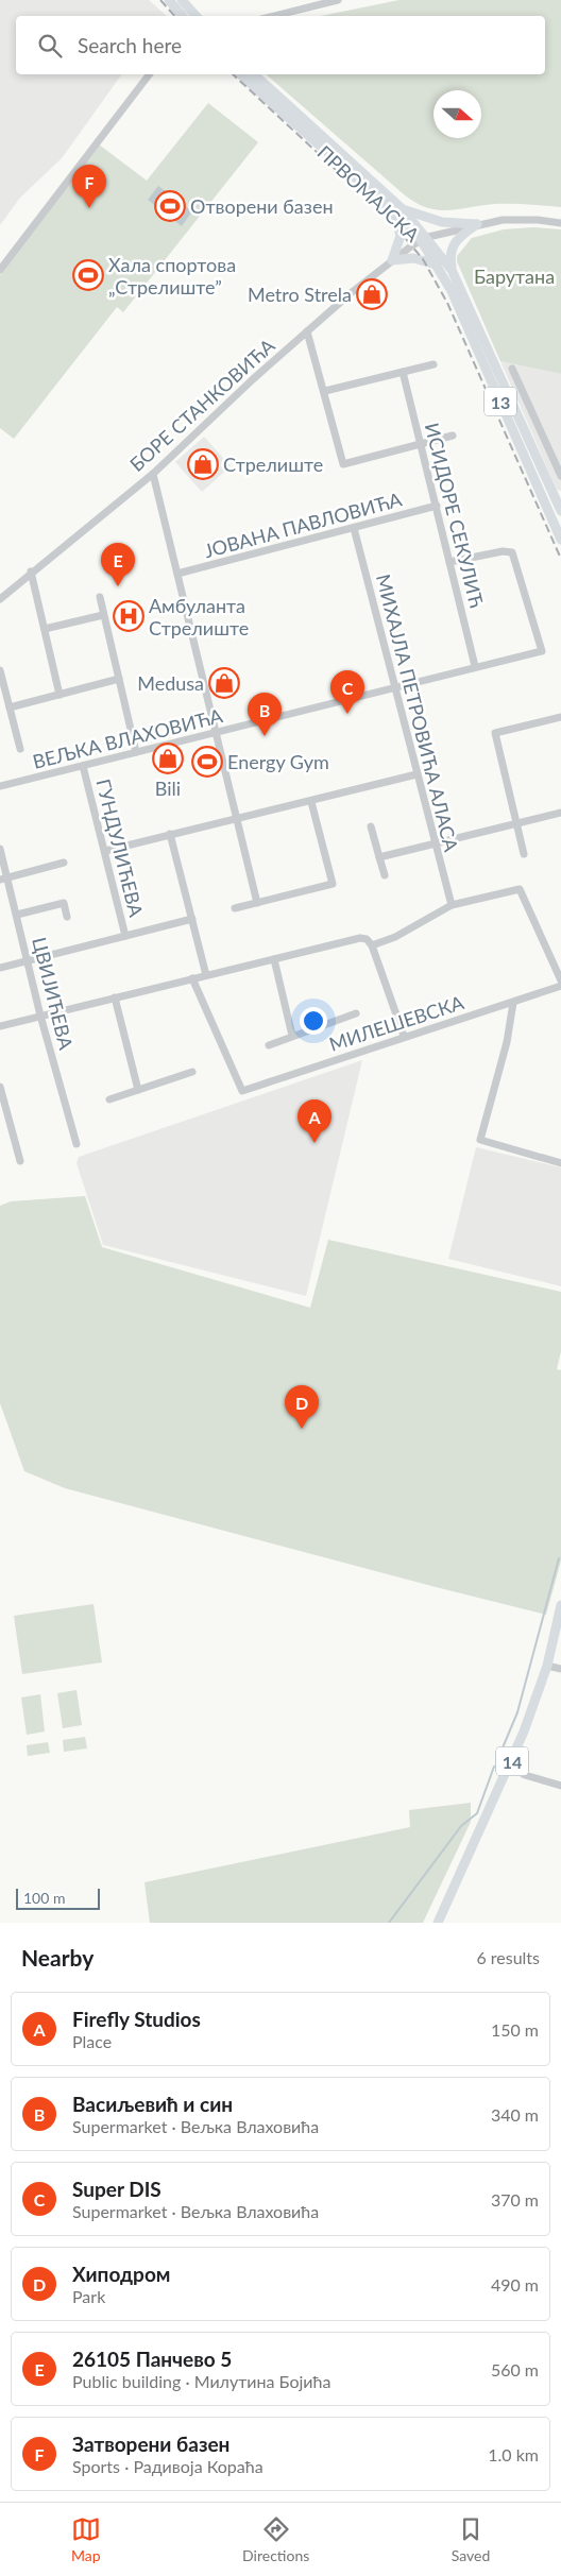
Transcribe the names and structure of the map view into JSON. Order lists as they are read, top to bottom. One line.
{"streets":{"main road":["ПРВОМАЈСКА","13","14"],"street":["БОРЕ СТАНКОВИЋА","ИСИДОРЕ СЕКУЛИЋ","ЈОВАНА ПАВЛОВИЋА","МИХАЈЛА ПЕТРОВИЋА АЛАСА","ВЕЉКА ВЛАХОВИЋА","ГУНДУЛИЋЕВА","ЦВИЈИЋЕВА","МИЛЕШЕВСКА"]},"crossings":[["ПРВОМАЈСКА","БОРЕ СТАНКОВИЋА"],["ИСИДОРЕ СЕКУЛИЋ","ЈОВАНА ПАВЛОВИЋА"],["ИСИДОРЕ СЕКУЛИЋ","ВЕЉКА ВЛАХОВИЋА"],["ЈОВАНА ПАВЛОВИЋА","МИХАЈЛА ПЕТРОВИЋА АЛАСА"],["МИХАЈЛА ПЕТРОВИЋА АЛАСА","ВЕЉКА ВЛАХОВИЋА"],["ВЕЉКА ВЛАХОВИЋА","ГУНДУЛИЋЕВА"]],"parks":["Барутана"],"places":{"sports":["Отворени базен","Хала спортова „Стрелиште”","Energy Gym"],"shop":["Metro Strela","Стрелиште","Medusa","Bili"],"hospital":["Амбуланта Стрелиште"]},"scale_bar":"100 m","north":"right","page":{"search":"Search here","pins":["F","E","C","B","A","D"],"scale":"100 m","heading":["Nearby","6 results"],"list":[{"mark":"A","name":"Firefly Studios","note":"Place","value":"150 m"},{"mark":"B","name":"Васиљевић и син","note":"Supermarket · Вељка Влаховића","value":"340 m"},{"mark":"C","name":"Super DIS","note":"Supermarket · Вељка Влаховића","value":"370 m"},{"mark":"D","name":"Хиподром","note":"Park","value":"490 m"},{"mark":"E","name":"26105 Панчево 5","note":"Public building · Милутина Бојића","value":"560 m"},{"mark":"F","name":"Затворени базен","note":"Sports · Радивоја Кораћа","value":"1.0 km"}],"nav":["Map","Directions","Saved"]}}
